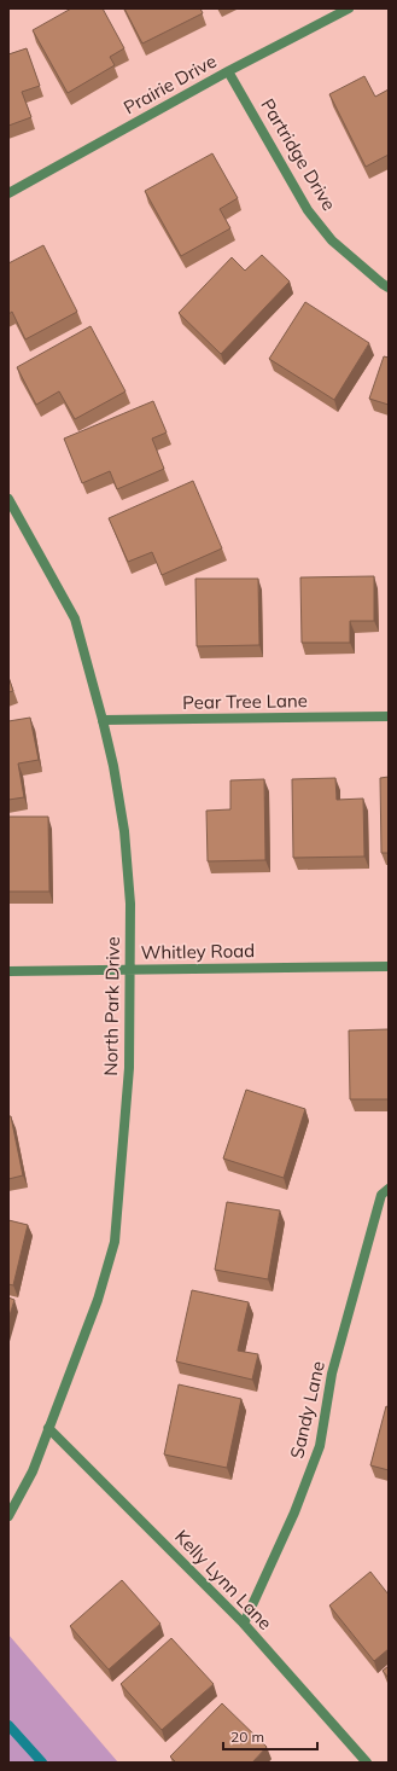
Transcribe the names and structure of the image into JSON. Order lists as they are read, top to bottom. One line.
{"streets":{"street":["Prairie Drive","Partridge Drive","Pear Tree Lane","Whitley Road","North Park Drive","Sandy Lane","Kelly Lynn Lane"]},"crossings":[["Prairie Drive","Partridge Drive"],["Pear Tree Lane","North Park Drive"],["Whitley Road","North Park Drive"],["North Park Drive","Kelly Lynn Lane"],["Sandy Lane","Kelly Lynn Lane"]],"scale_bar":"20 m"}
